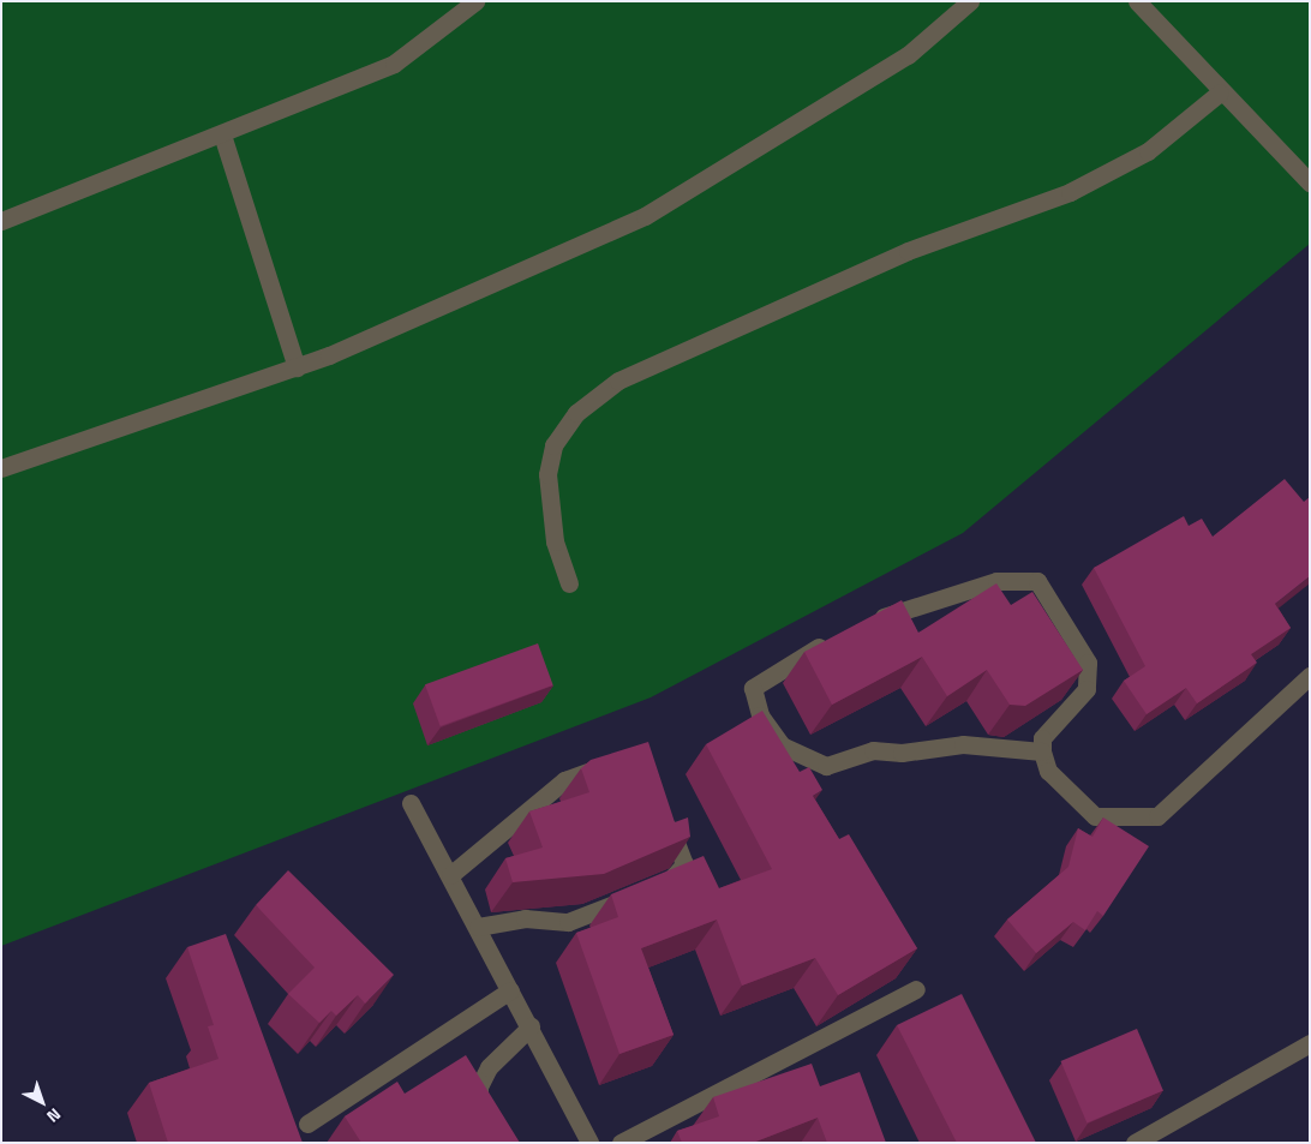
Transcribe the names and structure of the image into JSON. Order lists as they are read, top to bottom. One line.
{"north":"bottom right"}
